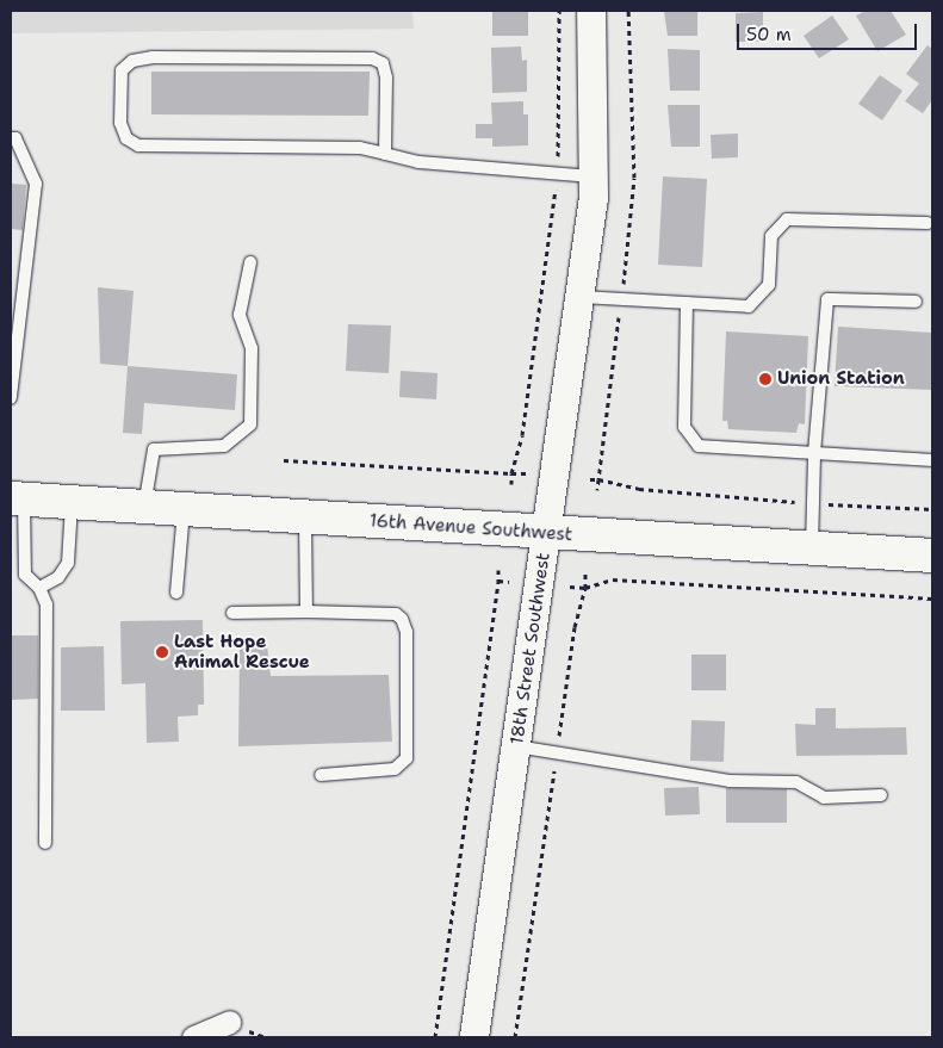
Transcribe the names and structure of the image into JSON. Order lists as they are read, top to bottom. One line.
{"streets":{"main road":["16th Avenue Southwest"],"street":["18th Street Southwest"]},"crossings":[["16th Avenue Southwest","18th Street Southwest"]],"places":["Union Station","Last Hope Animal Rescue"],"scale_bar":"50 m"}
